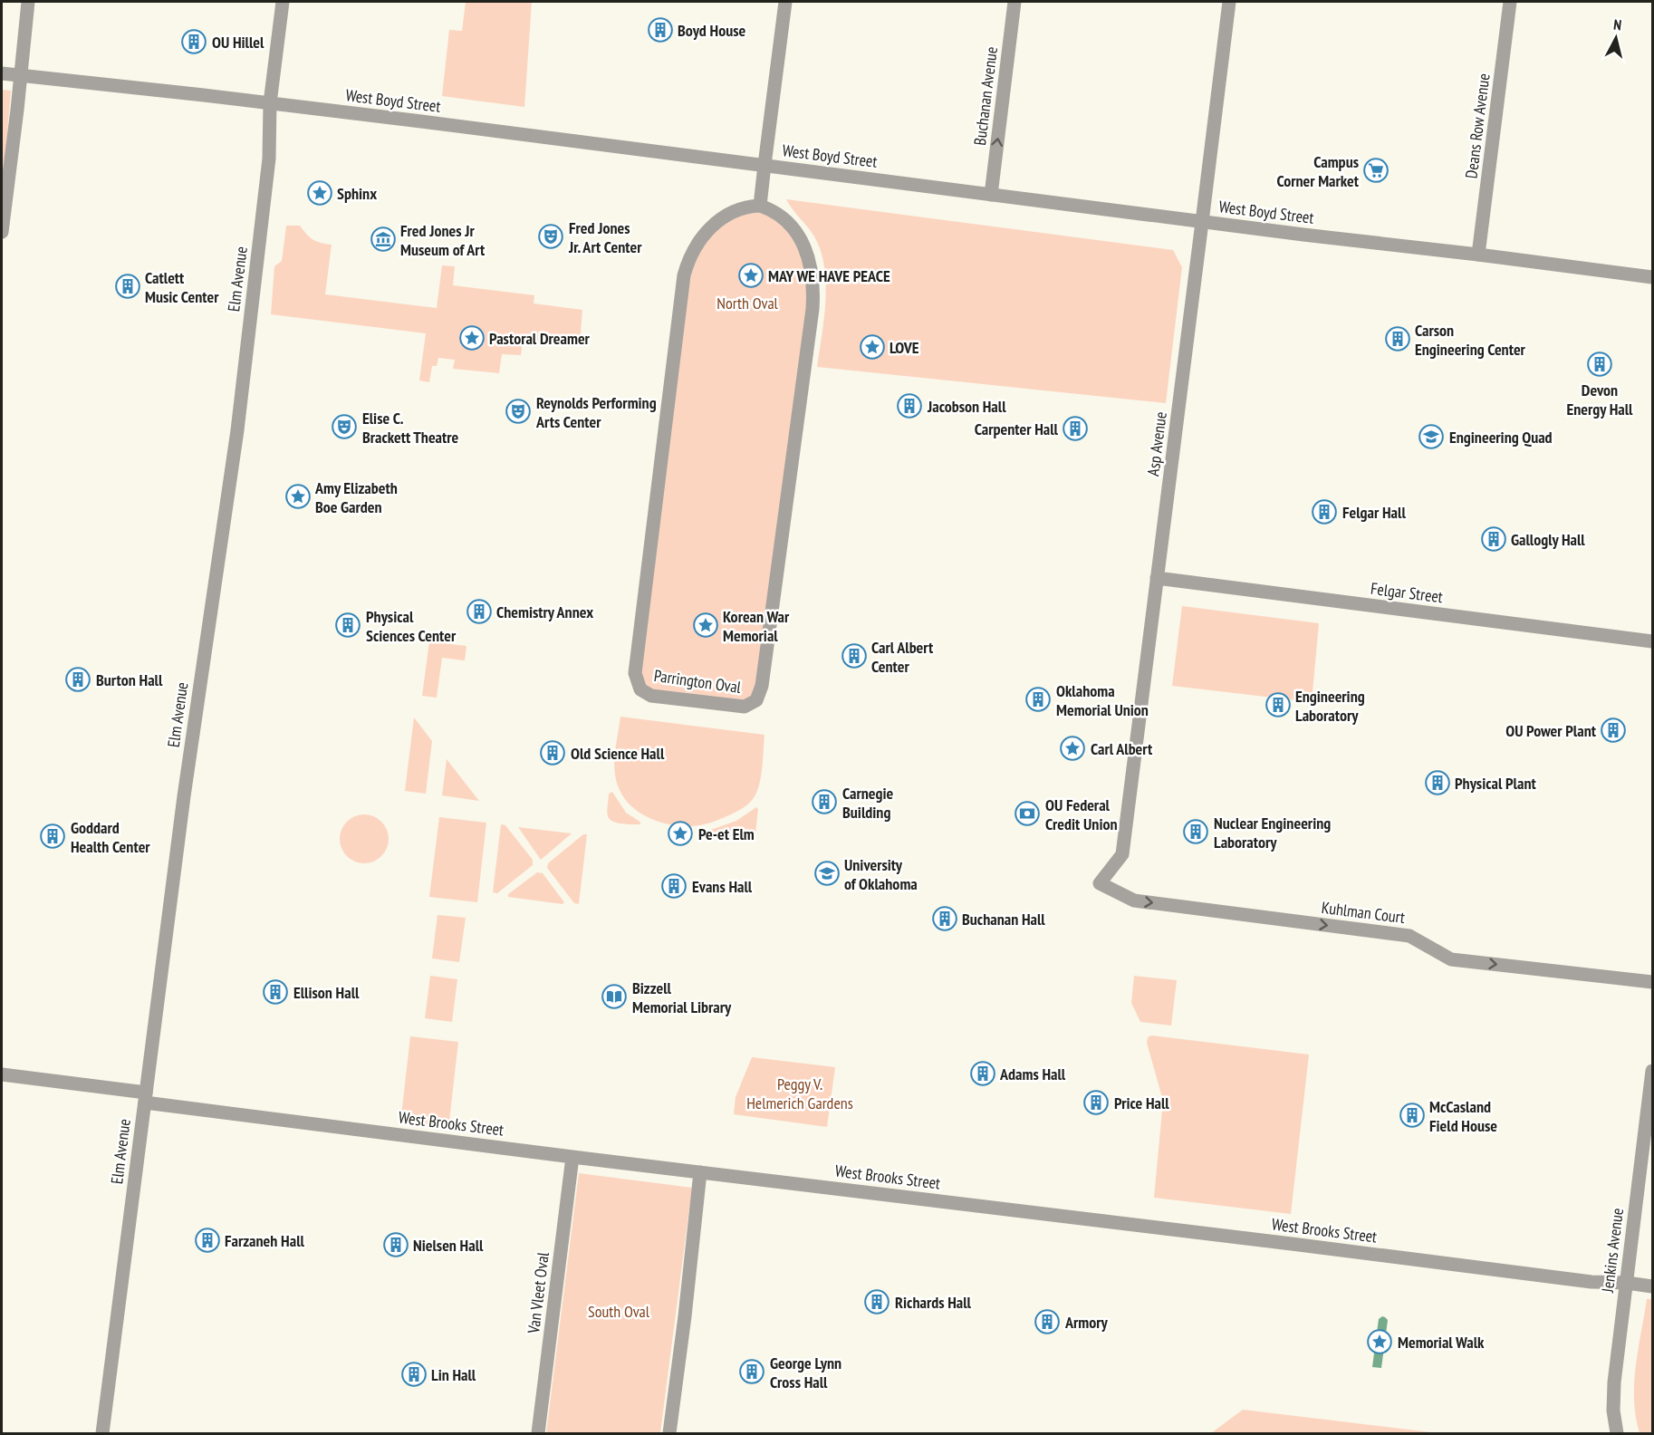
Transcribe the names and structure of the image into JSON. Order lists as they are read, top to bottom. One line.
{"streets":{"street":["Buchanan Avenue","West Boyd Street","Deans Row Avenue","Elm Avenue","Asp Avenue","Felgar Street","Parrington Oval","Kuhlman Court","West Brooks Street","Jenkins Avenue","Van Vleet Oval"]},"crossings":[["Buchanan Avenue","West Boyd Street"],["West Boyd Street","Deans Row Avenue"],["West Boyd Street","Elm Avenue"],["West Boyd Street","Asp Avenue"],["Elm Avenue","West Brooks Street"],["Asp Avenue","Felgar Street"],["Asp Avenue","Kuhlman Court"],["West Brooks Street","Jenkins Avenue"],["West Brooks Street","Van Vleet Oval"]],"one_way":["Buchanan Avenue","Kuhlman Court"],"parks":["North Oval","Peggy V. Helmerich Gardens","South Oval"],"places":{"building":["Boyd House","OU Hillel","Catlett Music Center","Carson Engineering Center","Devon Energy Hall","Jacobson Hall","Carpenter Hall","Felgar Hall","Gallogly Hall","Chemistry Annex","Physical Sciences Center","Carl Albert Center","Burton Hall","Oklahoma Memorial Union","Engineering Laboratory","OU Power Plant","Old Science Hall","Physical Plant","Carnegie Building","Nuclear Engineering Laboratory","Goddard Health Center","Evans Hall","Buchanan Hall","Ellison Hall","Adams Hall","Price Hall","McCasland Field House","Farzaneh Hall","Nielsen Hall","Richards Hall","Armory","George Lynn Cross Hall","Lin Hall"],"supermarket":["Campus Corner Market"],"place":["Sphinx","MAY WE HAVE PEACE","Pastoral Dreamer","LOVE","Amy Elizabeth Boe Garden","Korean War Memorial","Carl Albert","Pe-et Elm","Memorial Walk"],"theatre":["Fred Jones Jr. Art Center","Reynolds Performing Arts Center","Elise C. Brackett Theatre"],"museum":["Fred Jones Jr Museum of Art"],"school or university":["Engineering Quad","University of Oklahoma"],"bank":["OU Federal Credit Union"],"library":["Bizzell Memorial Library"]},"north":"top"}
